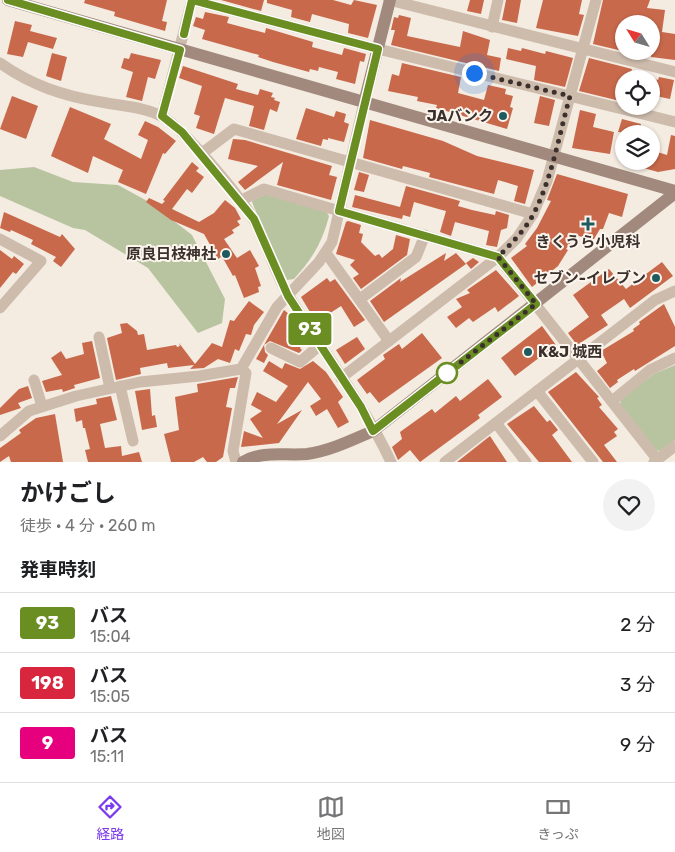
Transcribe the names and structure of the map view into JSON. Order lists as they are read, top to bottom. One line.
{"places":{"other":["JAバンク","原良日枝神社","セブン-イレブン","K&J 城西"],"health":["きくうら小児科"]},"lines":["bus line 93"],"north":"top left","page":{"on_map":"93","heading":[["かけごし","徒歩 · 4 分 · 260 m"],"発車時刻"],"list":[{"mark":"93","name":"バス","note":"15:04","value":"2 分"},{"mark":"198","name":"バス","note":"15:05","value":"3 分"},{"mark":"9","name":"バス","note":"15:11","value":"9 分"}],"tabs":["経路","地図","きっぷ"]}}
